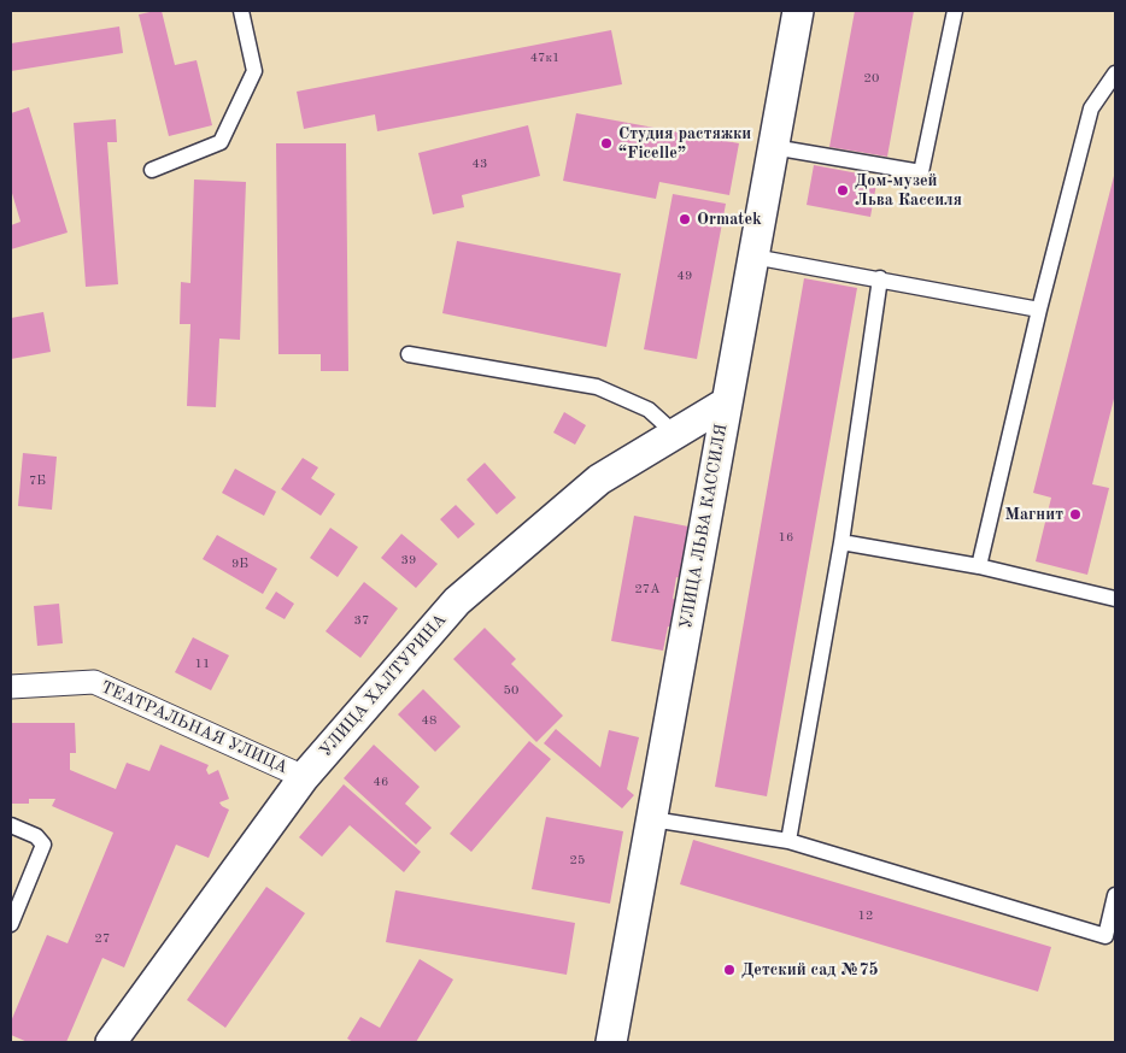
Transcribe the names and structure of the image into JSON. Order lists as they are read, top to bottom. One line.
{"streets":{"street":["УЛИЦА ЛЬВА КАССИЛЯ","УЛИЦА ХАЛТУРИНА","ТЕАТРАЛЬНАЯ УЛИЦА"]},"crossings":[["УЛИЦА ЛЬВА КАССИЛЯ","УЛИЦА ХАЛТУРИНА"],["УЛИЦА ХАЛТУРИНА","ТЕАТРАЛЬНАЯ УЛИЦА"]],"places":["Студия растяжки “Ficelle”","Дом-музей Льва Кассиля","Ormatek","Магнит","Детский сад №75"],"house_numbers":["47к1","20","43","49","7Б","16","39","9Б","27А","37","11","50","48","46","25","12","27"]}
